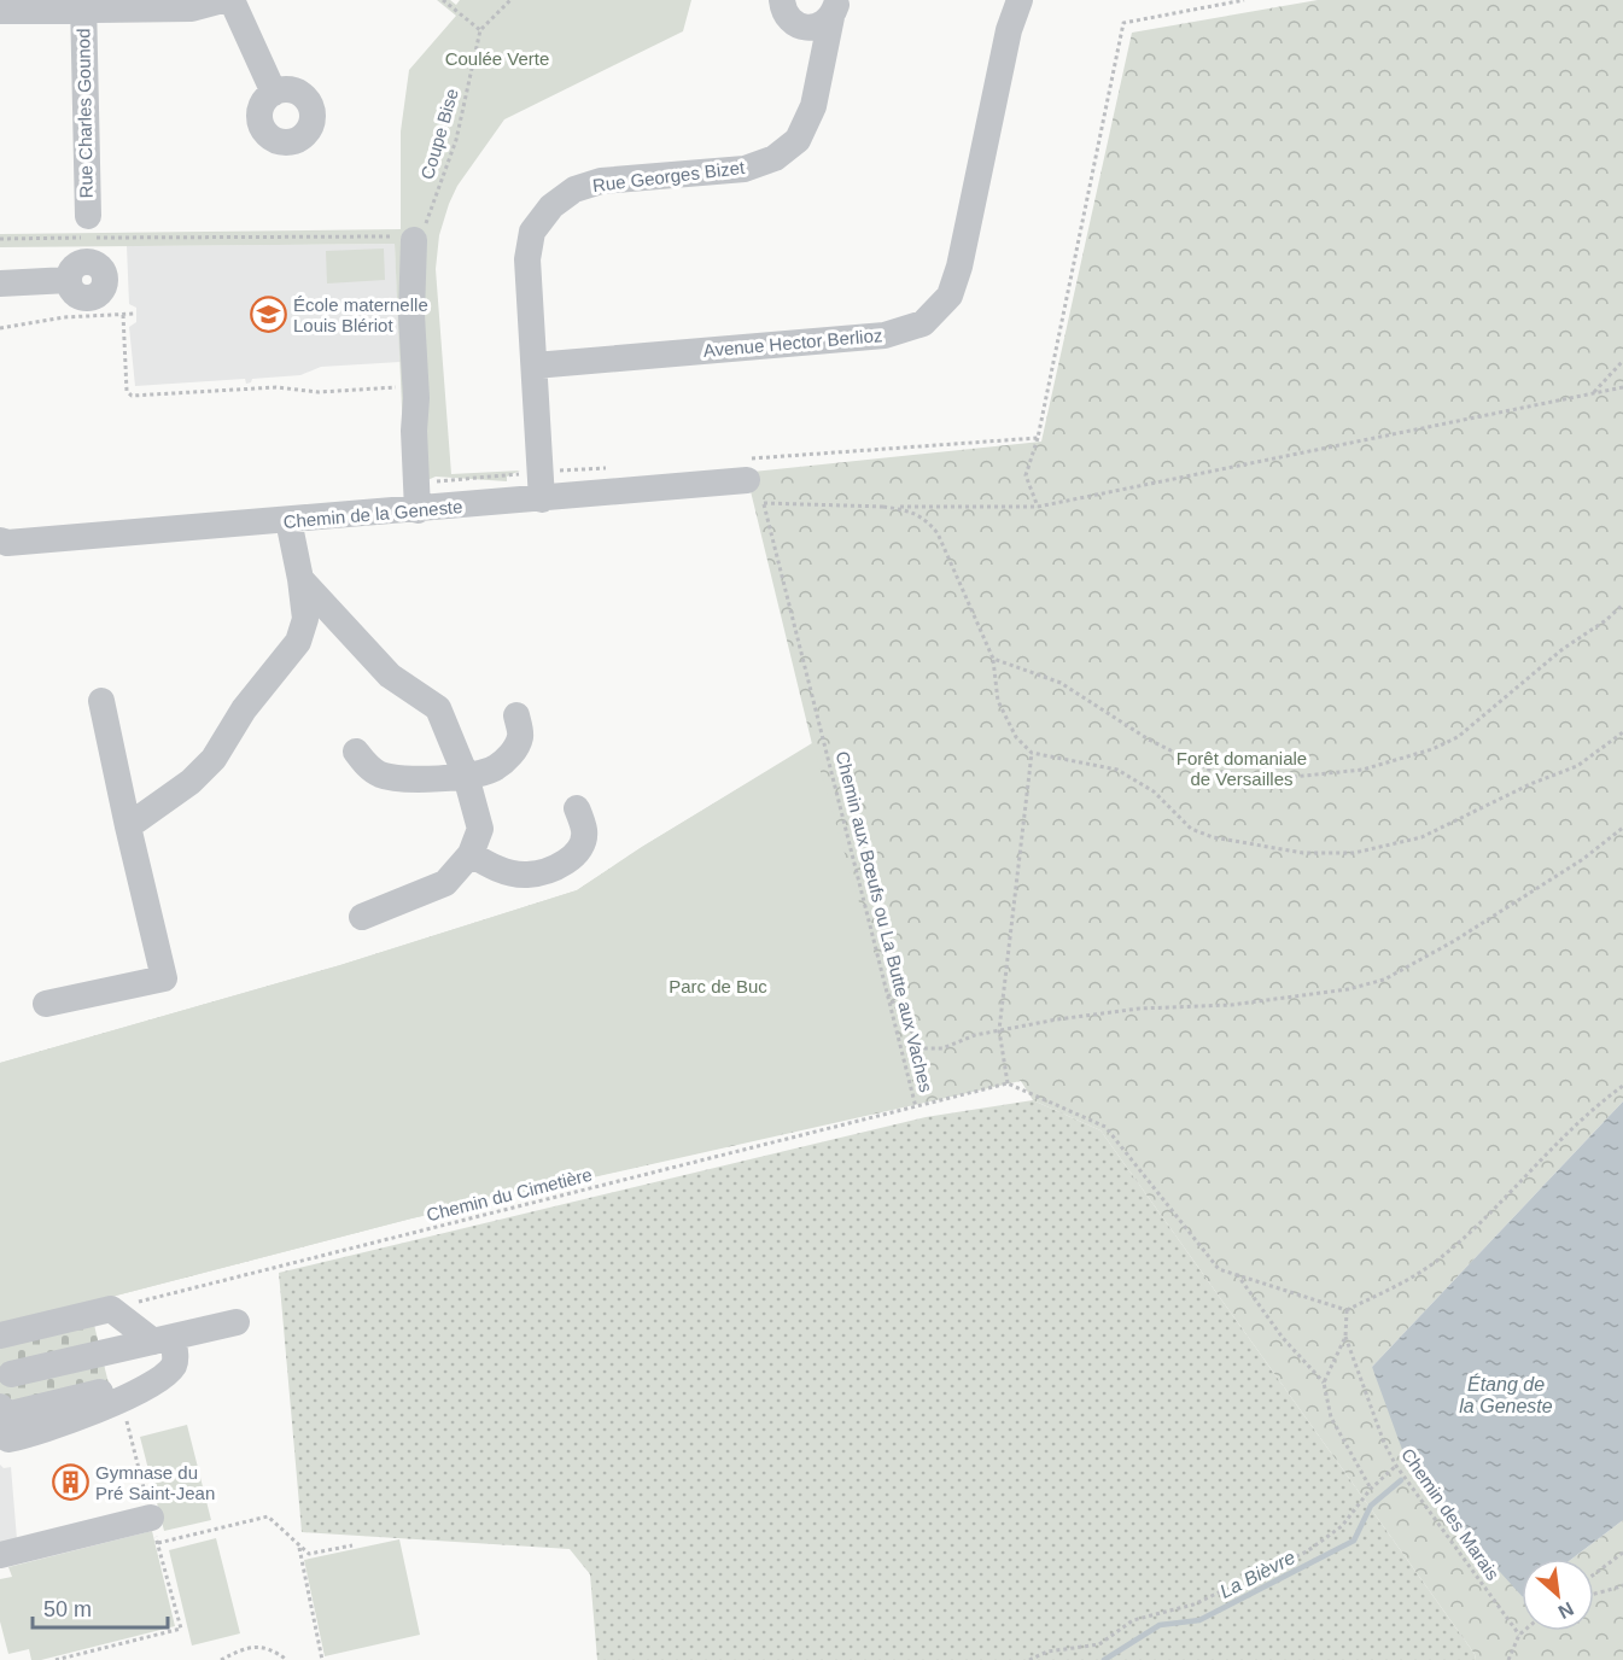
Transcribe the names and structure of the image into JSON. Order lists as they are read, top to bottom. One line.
{"streets":{"street":["Rue Charles Gounod","Rue Georges Bizet","Avenue Hector Berlioz","Chemin de la Geneste"],"path":["Coupe Bise","Chemin aux Bœufs ou La Butte aux Vaches","Chemin du Cimetière","Chemin des Marais"]},"crossings":[["Rue Georges Bizet","Avenue Hector Berlioz"],["Rue Georges Bizet","Chemin de la Geneste"],["Chemin de la Geneste","Chemin aux Bœufs ou La Butte aux Vaches"],["Chemin aux Bœufs ou La Butte aux Vaches","Chemin du Cimetière"]],"water":["Étang de la Geneste","La Bièvre"],"parks":["Coulée Verte","Forêt domaniale de Versailles","Parc de Buc"],"places":{"school or university":["École maternelle Louis Blériot"],"building":["Gymnase du Pré Saint-Jean"]},"scale_bar":"50 m","north":"bottom right"}
